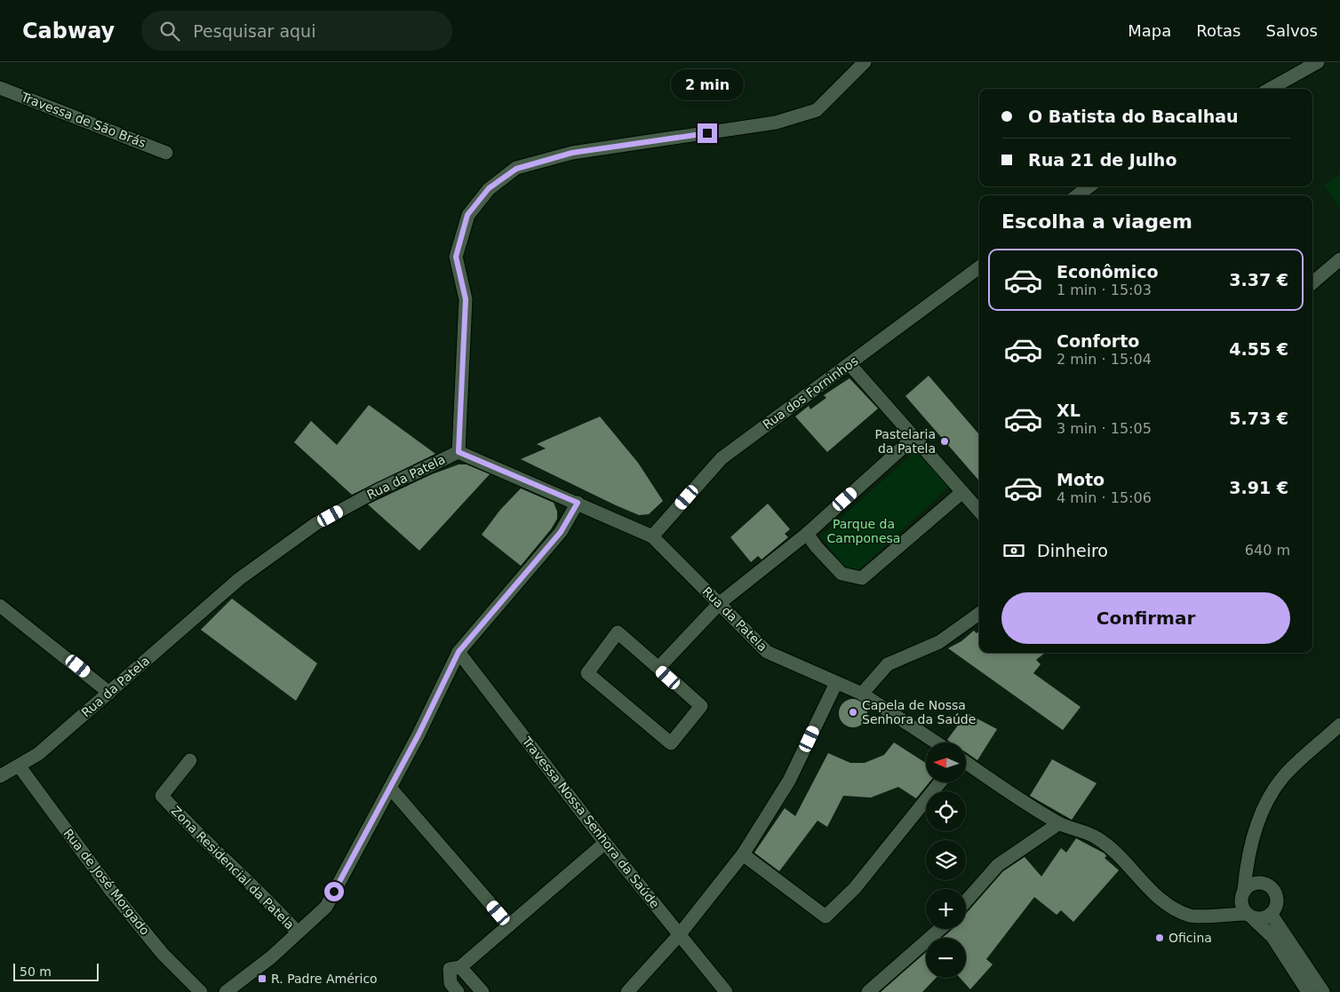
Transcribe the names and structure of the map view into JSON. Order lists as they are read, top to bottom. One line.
{"streets":{"street":["Travessa de São Brás","Rua dos Forninhos","Rua da Patela","Travessa Nossa Senhora da Saúde","Zona Residencial da Patela","Rua de José Morgado"]},"crossings":[["Rua dos Forninhos","Rua da Patela"],["Rua da Patela","Rua de José Morgado"]],"parks":["Parque da Camponesa"],"places":{"other":["Pastelaria da Patela","Capela de Nossa Senhora da Saúde","Oficina"],"transit":["R. Padre Américo"]},"scale_bar":"50 m","north":"left","page":{"header":"Cabway","search":"Pesquisar aqui","nav":["Mapa","Rotas","Salvos"],"bubble":"2 min","banner":["O Batista do Bacalhau","Rua 21 de Julho"],"heading":"Escolha a viagem","list":[{"name":"Econômico","note":"1 min · 15:03","value":"3.37 €"},{"name":"Conforto","note":"2 min · 15:04","value":"4.55 €"},{"name":"XL","note":"3 min · 15:05","value":"5.73 €"},{"name":"Moto","note":"4 min · 15:06","value":"3.91 €"}],"pay":["Dinheiro","640 m"],"buttons":"Confirmar","map_buttons":["+","−"],"scale":"50 m"}}
